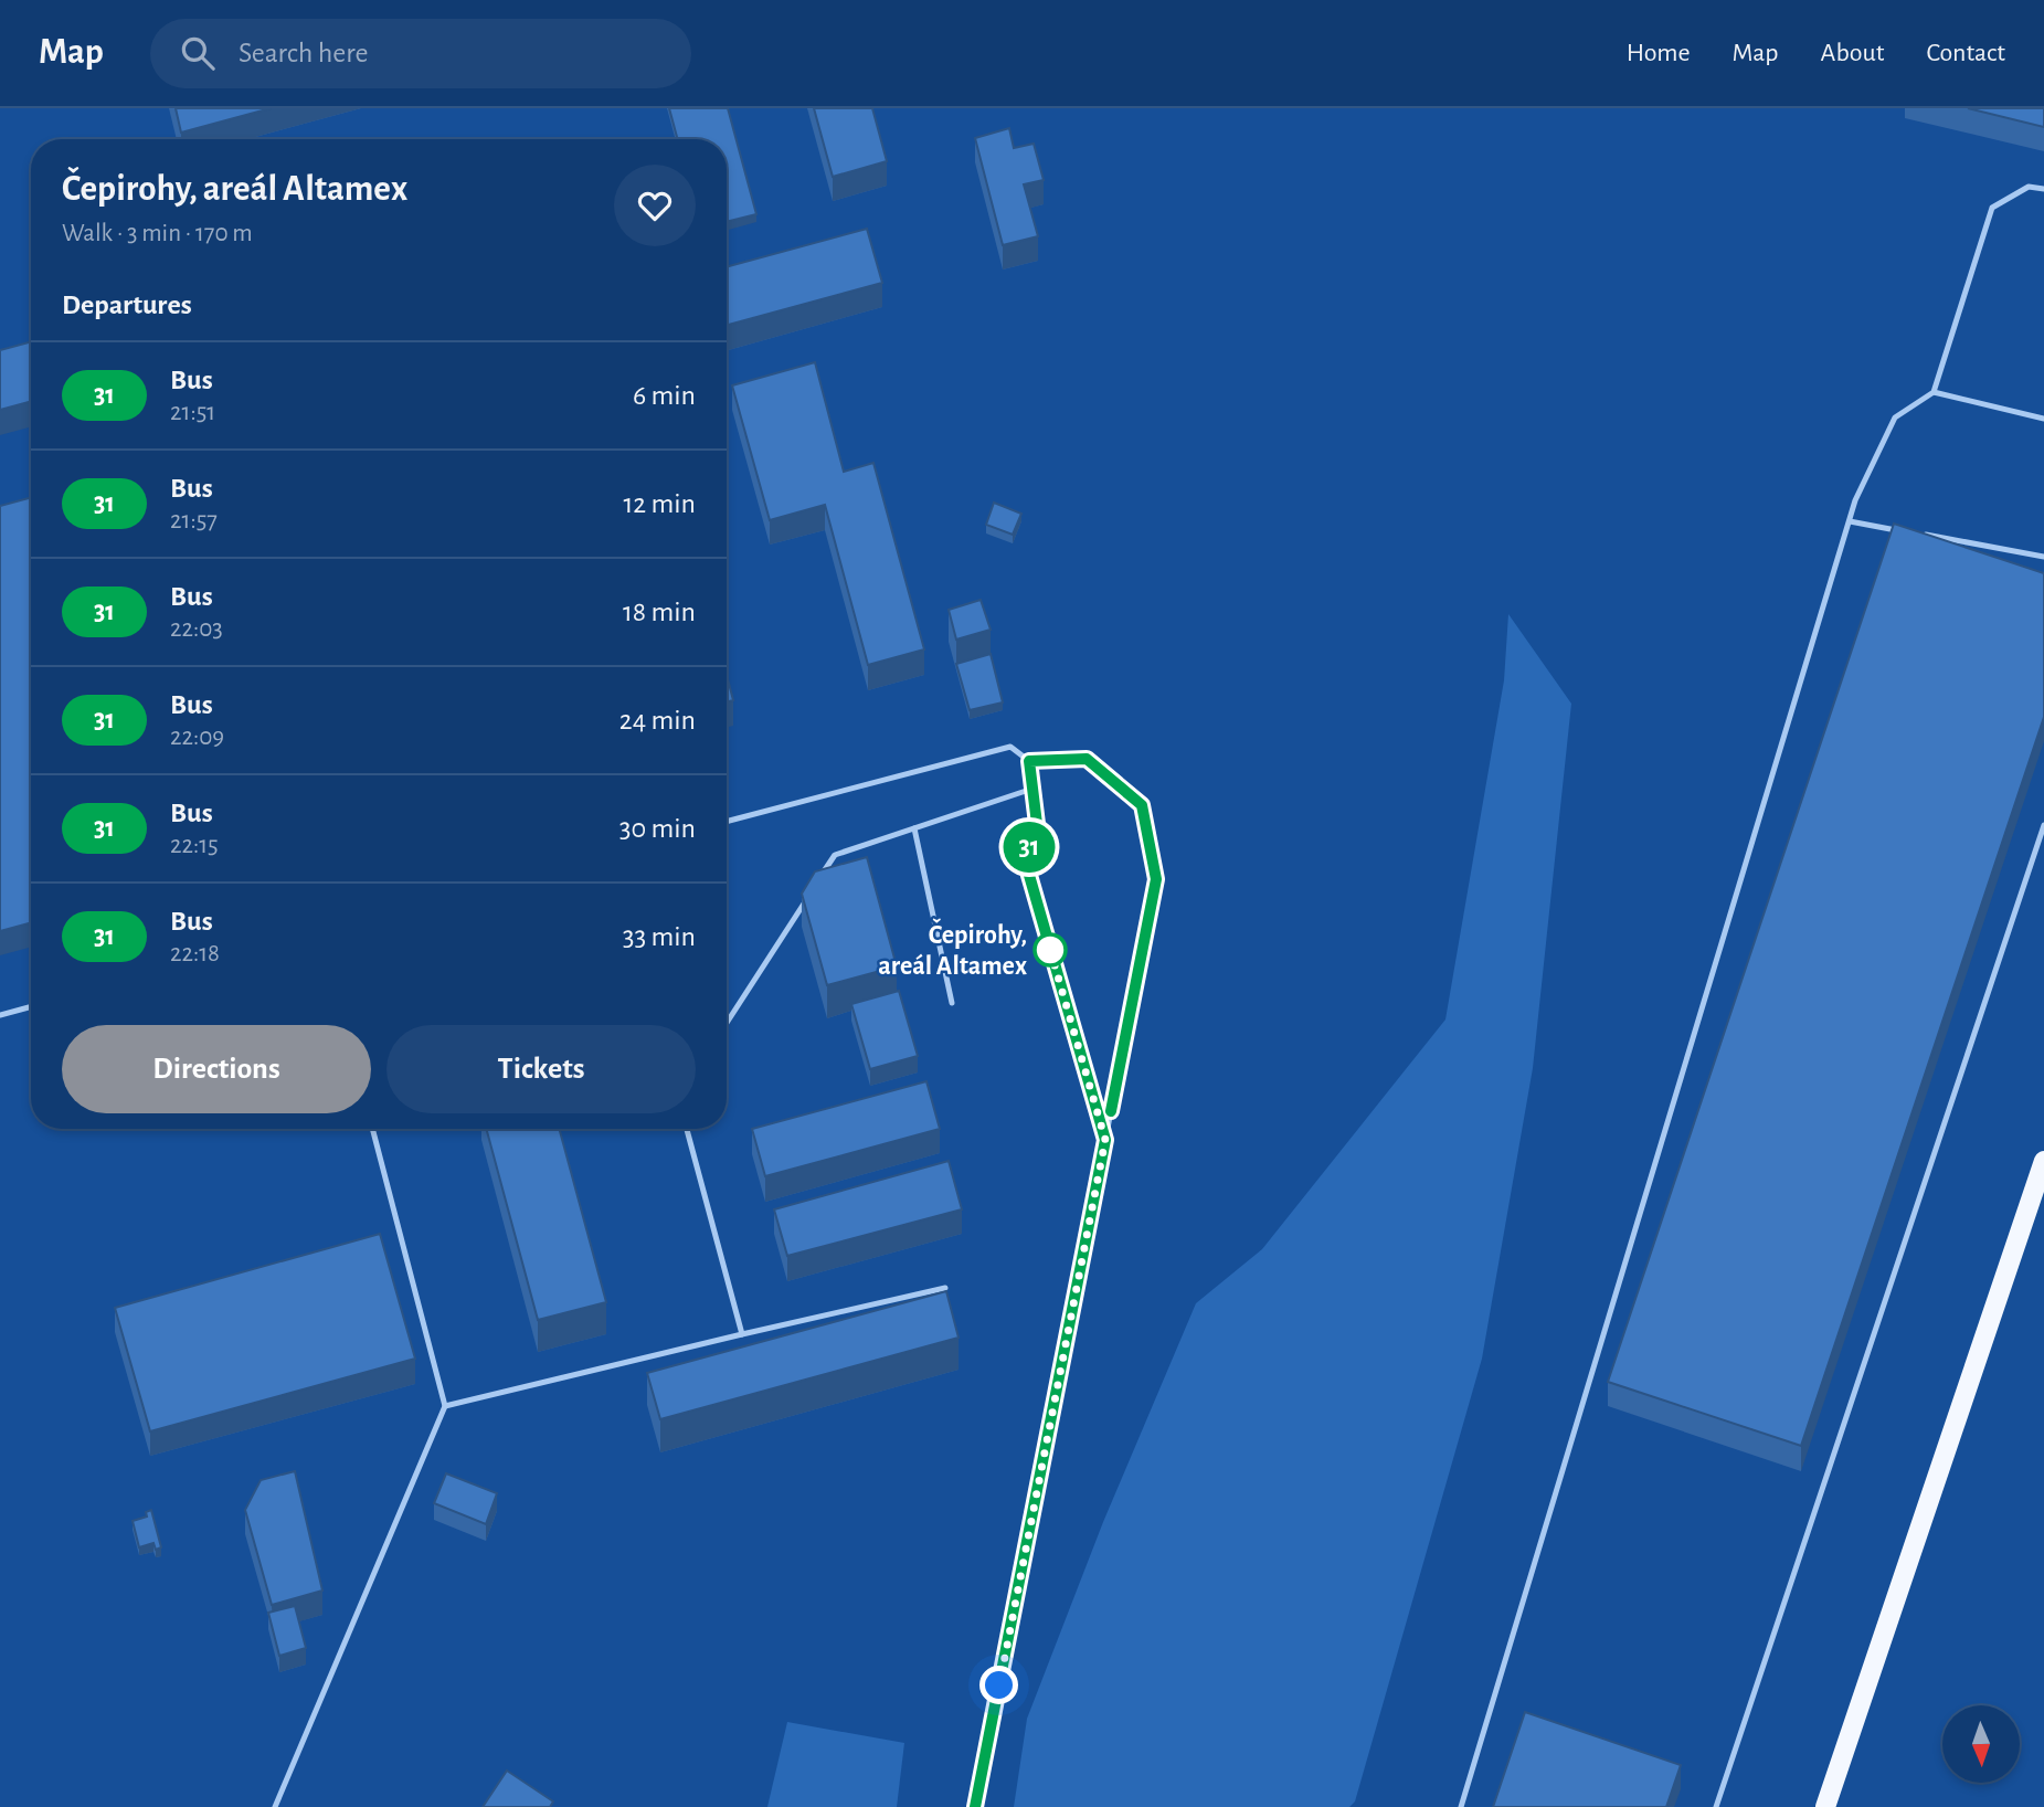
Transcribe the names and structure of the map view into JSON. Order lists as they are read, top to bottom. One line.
{"places":["Čepirohy, areál Altamex"],"lines":["bus line 31"],"north":"bottom","page":{"header":"Map","search":"Search here","nav":["Home","Map","About","Contact"],"on_map":"31","heading":[["Čepirohy, areál Altamex","Walk · 3 min · 170 m"],"Departures"],"list":[{"mark":"31","name":"Bus","note":"21:51","value":"6 min"},{"mark":"31","name":"Bus","note":"21:57","value":"12 min"},{"mark":"31","name":"Bus","note":"22:03","value":"18 min"},{"mark":"31","name":"Bus","note":"22:09","value":"24 min"},{"mark":"31","name":"Bus","note":"22:15","value":"30 min"},{"mark":"31","name":"Bus","note":"22:18","value":"33 min"}],"buttons":["Directions","Tickets"]}}
